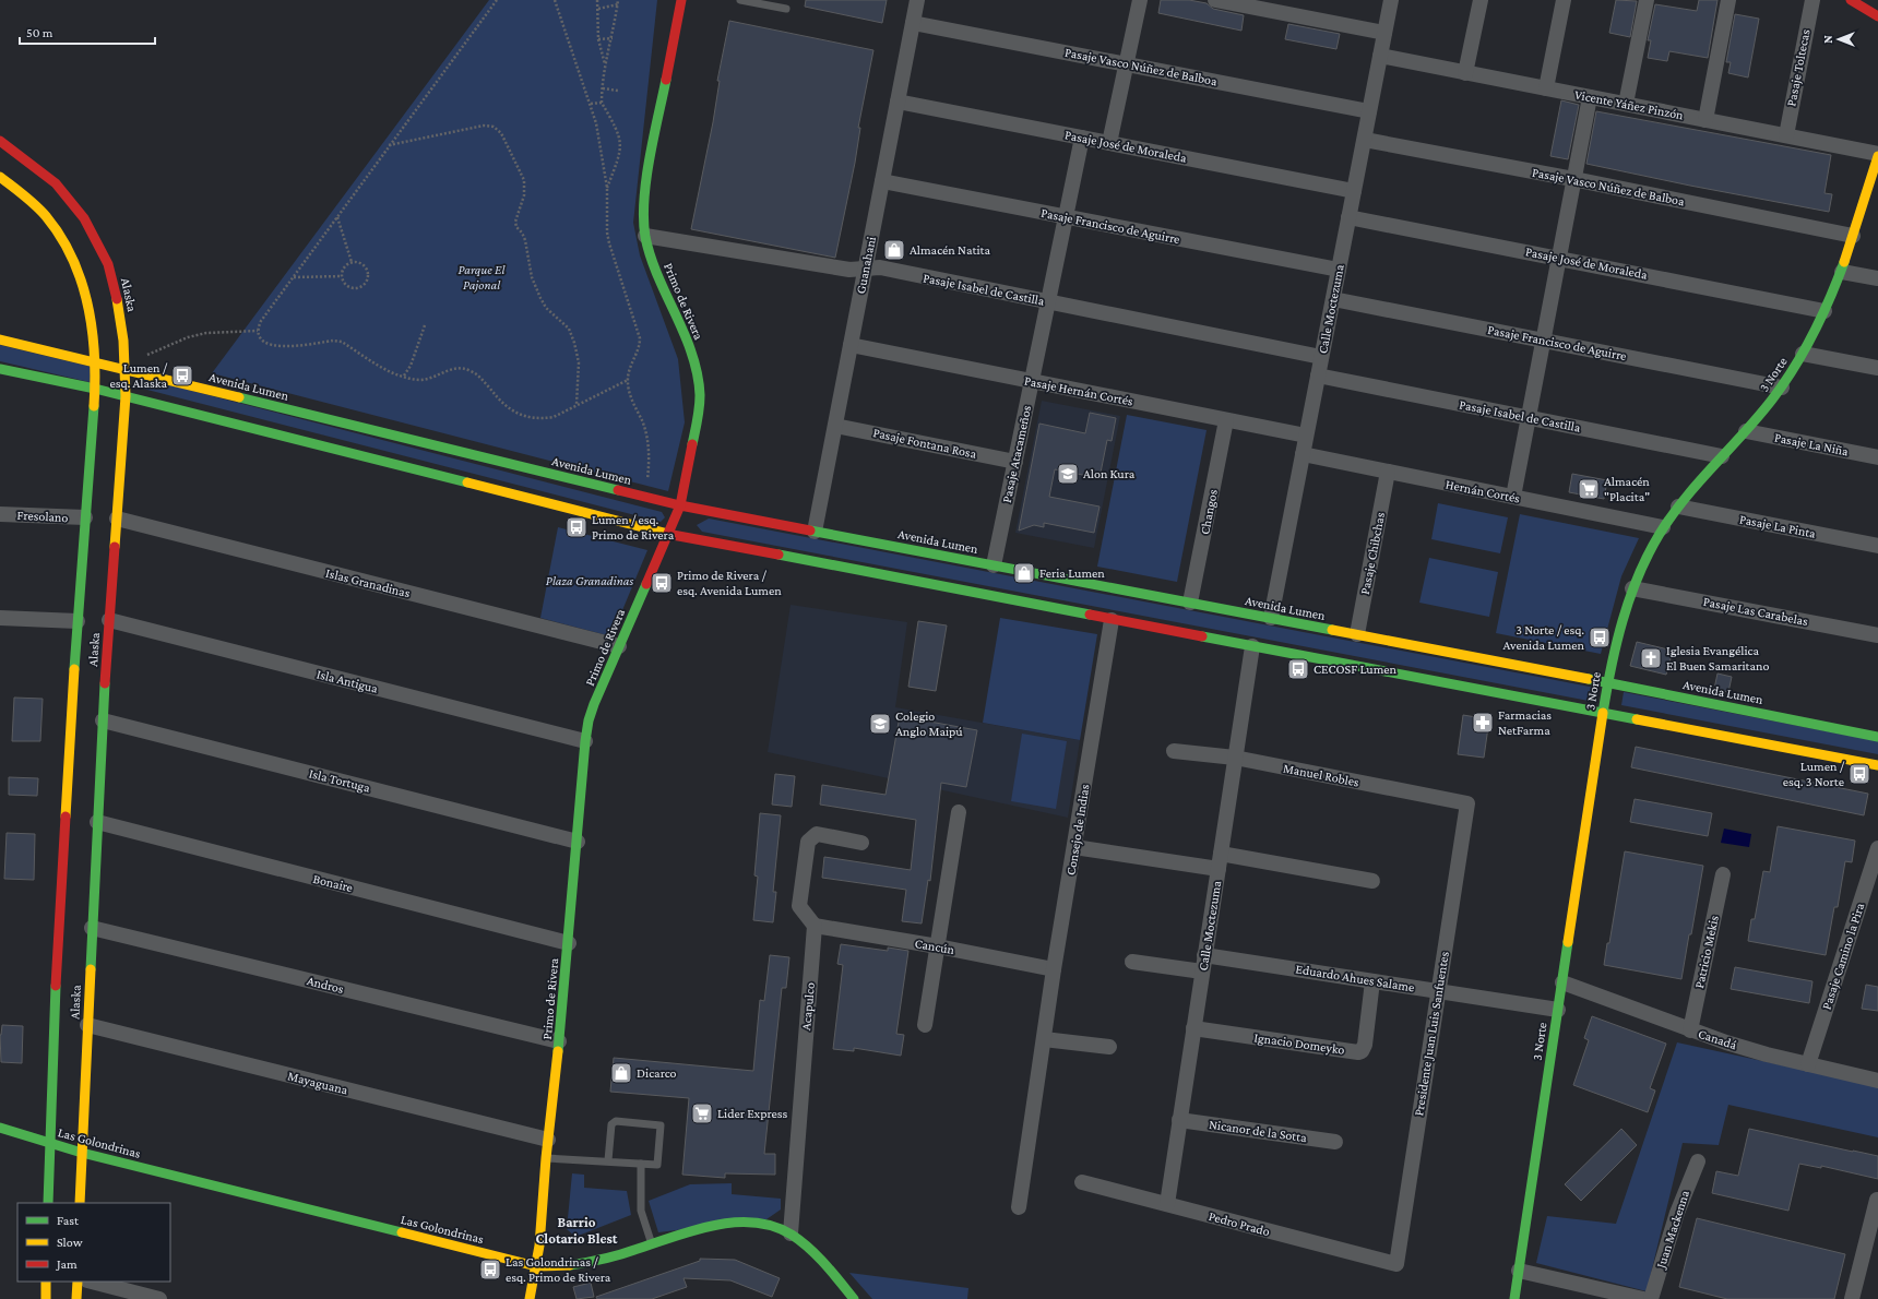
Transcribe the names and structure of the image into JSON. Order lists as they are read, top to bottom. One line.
{"streets":{"street":["Pasaje Vasco Núñez de Balboa","Pasaje Toltecas","Vicente Yáñez Pinzón","Pasaje José de Moraleda","Pasaje Francisco de Aguirre","Guanahani","Pasaje Isabel de Castilla","Alaska","Primo de Rivera","Calle Moctezuma","3 Norte","Avenida Lumen","Pasaje Hernán Cortés","Pasaje Fontana Rosa","Pasaje La Niña","Pasaje Atacameños","Hernán Cortés","Changos","Fresolano","Pasaje La Pinta","Pasaje Chibchas","Islas Granadinas","Pasaje Las Carabelas","Isla Antigua","Manuel Robles","Isla Tortuga","Consejo de Indias","Bonaire","Cancún","Patricio Mekis","Pasaje Camino la Pira","Eduardo Ahues Salame","Andros","Acapulco","Presidente Juan Luis Sanfuentes","Canadá","Ignacio Domeyko","Mayaguana","Nicanor de la Sotta","Las Golondrinas","Pedro Prado","Juan Mackenna"]},"crossings":[["Pasaje Vasco Núñez de Balboa","Guanahani"],["Pasaje Vasco Núñez de Balboa","Calle Moctezuma"],["Pasaje Vasco Núñez de Balboa","3 Norte"],["Pasaje Toltecas","Vicente Yáñez Pinzón"],["Vicente Yáñez Pinzón","Calle Moctezuma"],["Vicente Yáñez Pinzón","3 Norte"],["Pasaje José de Moraleda","Guanahani"],["Pasaje José de Moraleda","Calle Moctezuma"],["Pasaje José de Moraleda","3 Norte"],["Pasaje José de Moraleda","Pasaje Atacameños"],["Pasaje Francisco de Aguirre","Guanahani"],["Pasaje Francisco de Aguirre","Calle Moctezuma"],["Pasaje Francisco de Aguirre","3 Norte"],["Pasaje Francisco de Aguirre","Pasaje Atacameños"],["Guanahani","Pasaje Isabel de Castilla"],["Guanahani","Avenida Lumen"],["Guanahani","Pasaje Hernán Cortés"],["Guanahani","Pasaje Fontana Rosa"],["Pasaje Isabel de Castilla","Primo de Rivera"],["Pasaje Isabel de Castilla","Calle Moctezuma"],["Pasaje Isabel de Castilla","3 Norte"],["Pasaje Isabel de Castilla","Pasaje Atacameños"],["Alaska","Avenida Lumen"],["Alaska","Fresolano"],["Alaska","Islas Granadinas"],["Alaska","Isla Antigua"],["Alaska","Isla Tortuga"],["Alaska","Bonaire"],["Alaska","Andros"],["Alaska","Mayaguana"],["Alaska","Las Golondrinas"],["Primo de Rivera","Avenida Lumen"],["Primo de Rivera","Islas Granadinas"],["Primo de Rivera","Isla Antigua"],["Primo de Rivera","Isla Tortuga"],["Primo de Rivera","Bonaire"],["Primo de Rivera","Andros"],["Primo de Rivera","Mayaguana"],["Primo de Rivera","Las Golondrinas"],["Calle Moctezuma","Avenida Lumen"],["Calle Moctezuma","Pasaje Hernán Cortés"],["Calle Moctezuma","Hernán Cortés"],["Calle Moctezuma","Manuel Robles"],["Calle Moctezuma","Eduardo Ahues Salame"],["Calle Moctezuma","Ignacio Domeyko"],["Calle Moctezuma","Nicanor de la Sotta"],["Calle Moctezuma","Pedro Prado"],["3 Norte","Avenida Lumen"],["3 Norte","Pasaje La Niña"],["3 Norte","Hernán Cortés"],["3 Norte","Pasaje La Pinta"],["3 Norte","Pasaje Las Carabelas"],["3 Norte","Eduardo Ahues Salame"],["3 Norte","Canadá"],["Avenida Lumen","Pasaje Atacameños"],["Avenida Lumen","Changos"],["Avenida Lumen","Pasaje Chibchas"],["Pasaje Hernán Cortés","Pasaje Atacameños"],["Pasaje Hernán Cortés","Changos"],["Pasaje Fontana Rosa","Pasaje Atacameños"],["Hernán Cortés","Pasaje Chibchas"],["Manuel Robles","Presidente Juan Luis Sanfuentes"],["Consejo de Indias","Cancún"],["Cancún","Acapulco"],["Patricio Mekis","Canadá"],["Pasaje Camino la Pira","Canadá"],["Eduardo Ahues Salame","Presidente Juan Luis Sanfuentes"],["Eduardo Ahues Salame","Ignacio Domeyko"],["Acapulco","Las Golondrinas"],["Presidente Juan Luis Sanfuentes","Pedro Prado"]],"districts":["Barrio Clotario Blest"],"parks":["Parque El Pajonal","Plaza Granadinas"],"places":{"shop":["Almacén Natita","Feria Lumen","Dicarco"],"bus stop":["Lumen / esq. Alaska","Lumen / esq. Primo de Rivera","Primo de Rivera / esq. Avenida Lumen","3 Norte / esq. Avenida Lumen","CECOSF Lumen","Lumen / esq. 3 Norte","Las Golondrinas / esq. Primo de Rivera"],"school or university":["Alon Kura","Colegio Anglo Maipú"],"supermarket":["Almacén \"Placita\"","Lider Express"],"church":["Iglesia Evangélica El Buen Samaritano"],"pharmacy":["Farmacias NetFarma"]},"legend":["Fast","Slow","Jam"],"scale_bar":"50 m","north":"left"}
